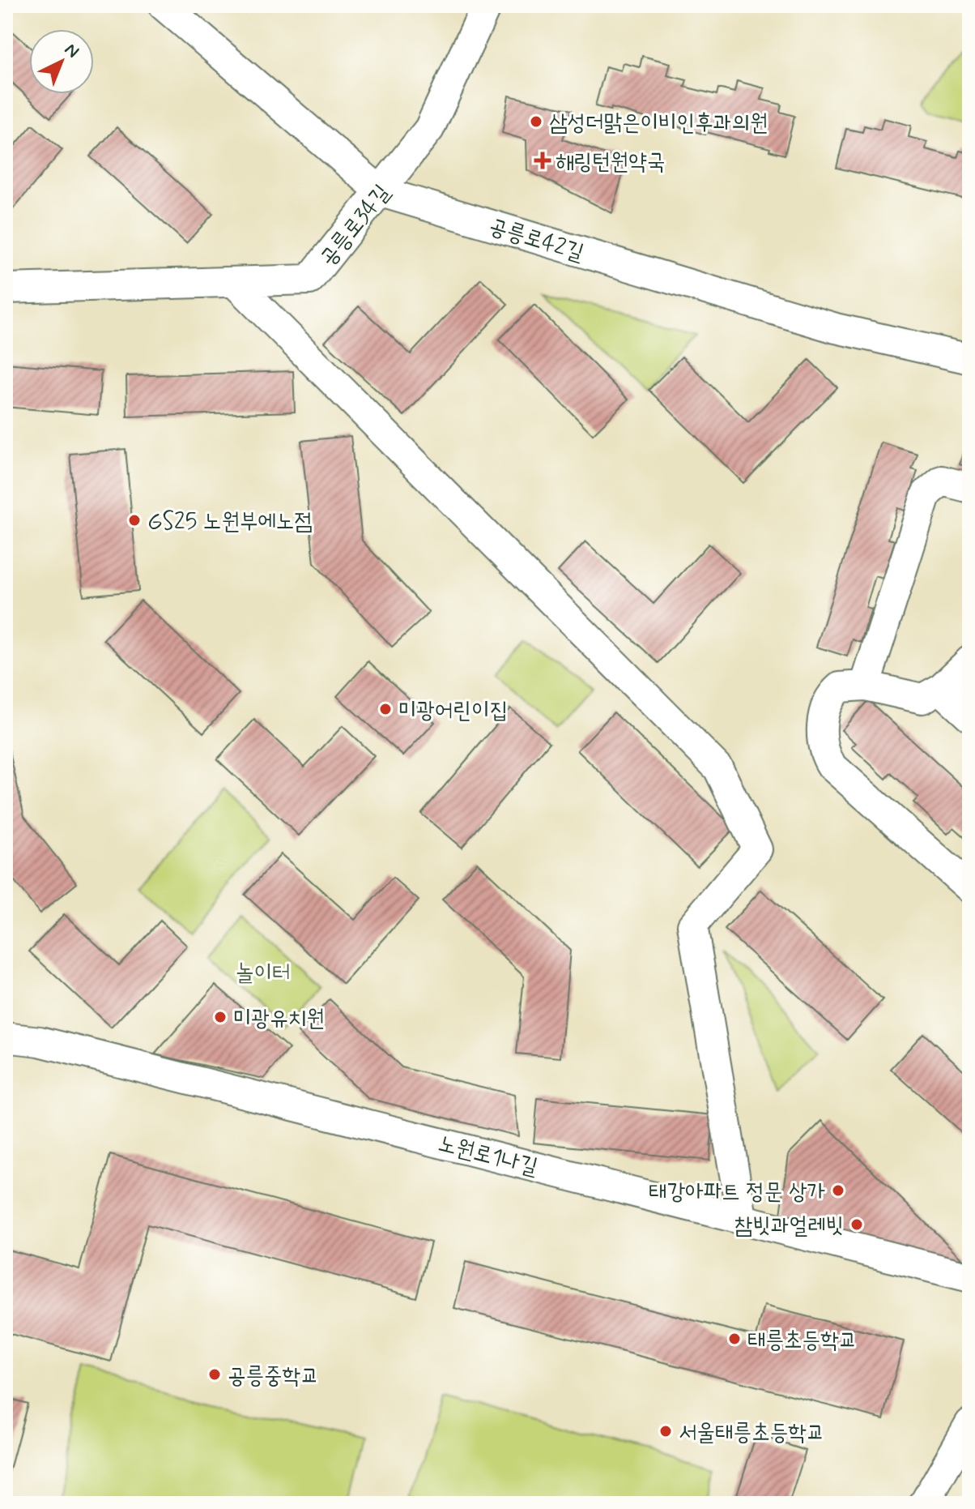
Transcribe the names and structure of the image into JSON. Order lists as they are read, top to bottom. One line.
{"streets":{"street":["공릉로34길","공릉로42길","노원로1나길"]},"crossings":[["공릉로34길","공릉로42길"]],"parks":["놀이터"],"places":{"other":["삼성더맑은이비인후과의원","GS25 노원부에노점","미광어린이집","미광유치원","태강아파트 정문 상가","참빗과얼레빗","태릉초등학교","공릉중학교","서울태릉초등학교"],"health":["해링턴원약국"]},"north":"top right"}
